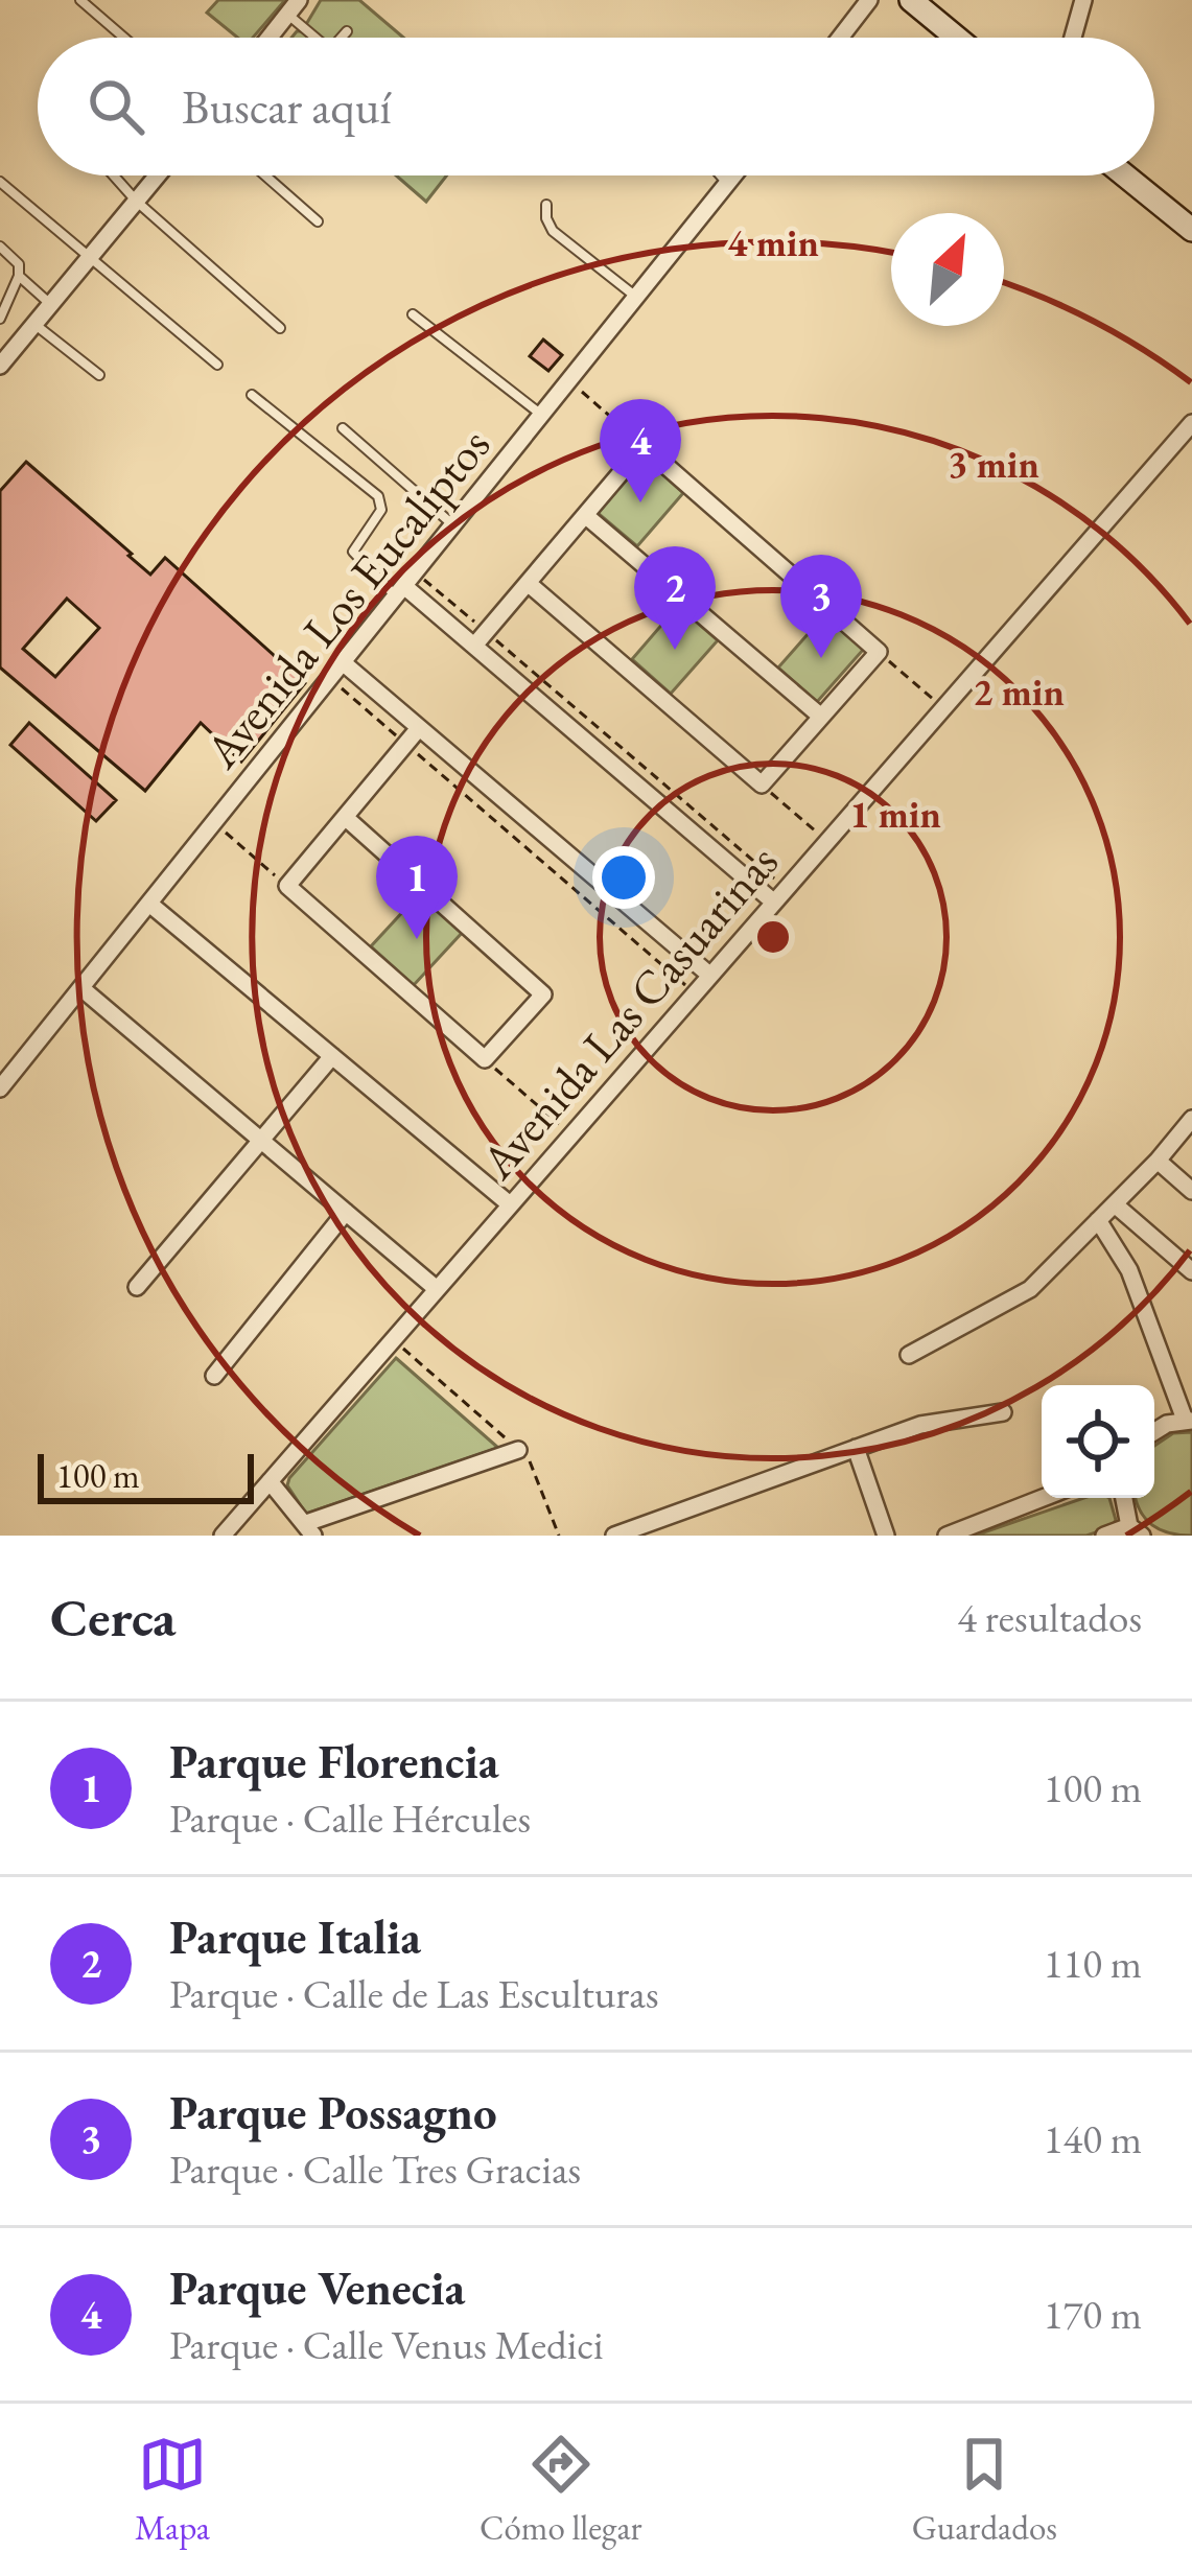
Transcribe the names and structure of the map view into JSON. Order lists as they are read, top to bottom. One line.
{"streets":{"street":["Avenida Los Eucaliptos","Avenida Las Casuarinas"]},"scale_bar":"100 m","north":"top right","page":{"search":"Buscar aquí","pins":["4","2","3","1"],"scale":"100 m","heading":["Cerca","4 resultados"],"list":[{"mark":"1","name":"Parque Florencia","note":"Parque · Calle Hércules","value":"100 m"},{"mark":"2","name":"Parque Italia","note":"Parque · Calle de Las Esculturas","value":"110 m"},{"mark":"3","name":"Parque Possagno","note":"Parque · Calle Tres Gracias","value":"140 m"},{"mark":"4","name":"Parque Venecia","note":"Parque · Calle Venus Medici","value":"170 m"}],"nav":["Mapa","Cómo llegar","Guardados"]},"rings":["4 min","3 min","2 min","1 min"]}
